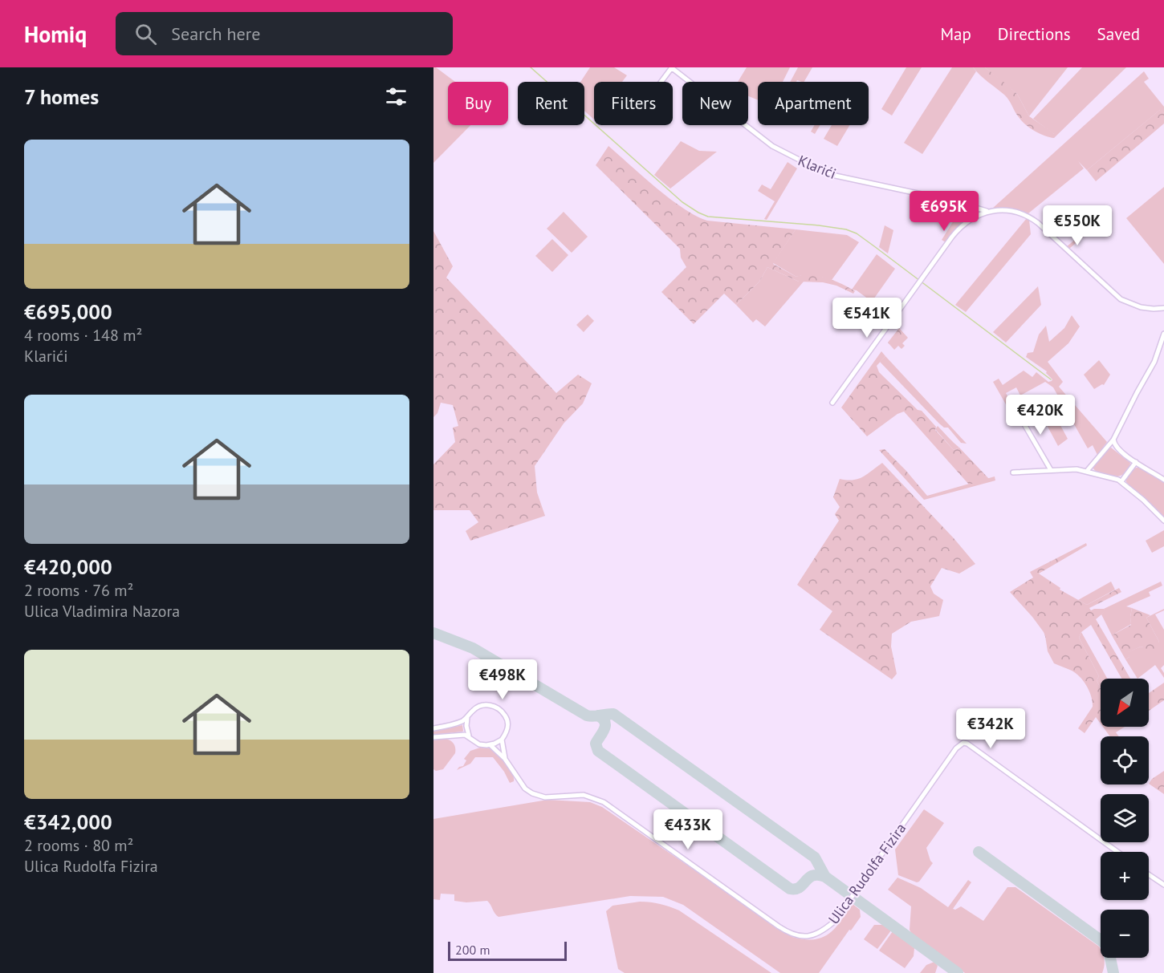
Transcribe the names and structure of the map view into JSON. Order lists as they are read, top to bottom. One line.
{"streets":{"street":["Klarići","Ulica Rudolfa Fizira"]},"scale_bar":"200 m","north":"bottom left","page":{"header":"Homiq","search":"Search here","nav":["Map","Directions","Saved"],"heading":"7 homes","chip":["Buy","Rent","Filters","New","Apartment"],"list":[{"name":"€695,000","note":"4 rooms · 148 m² · Klarići"},{"name":"€420,000","note":"2 rooms · 76 m² · Ulica Vladimira Nazora"},{"name":"€342,000","note":"2 rooms · 80 m² · Ulica Rudolfa Fizira"}],"price":["€695K","€550K","€541K","€420K","€498K","€342K","€433K"],"map_buttons":["+","−"],"scale":"200 m"}}
